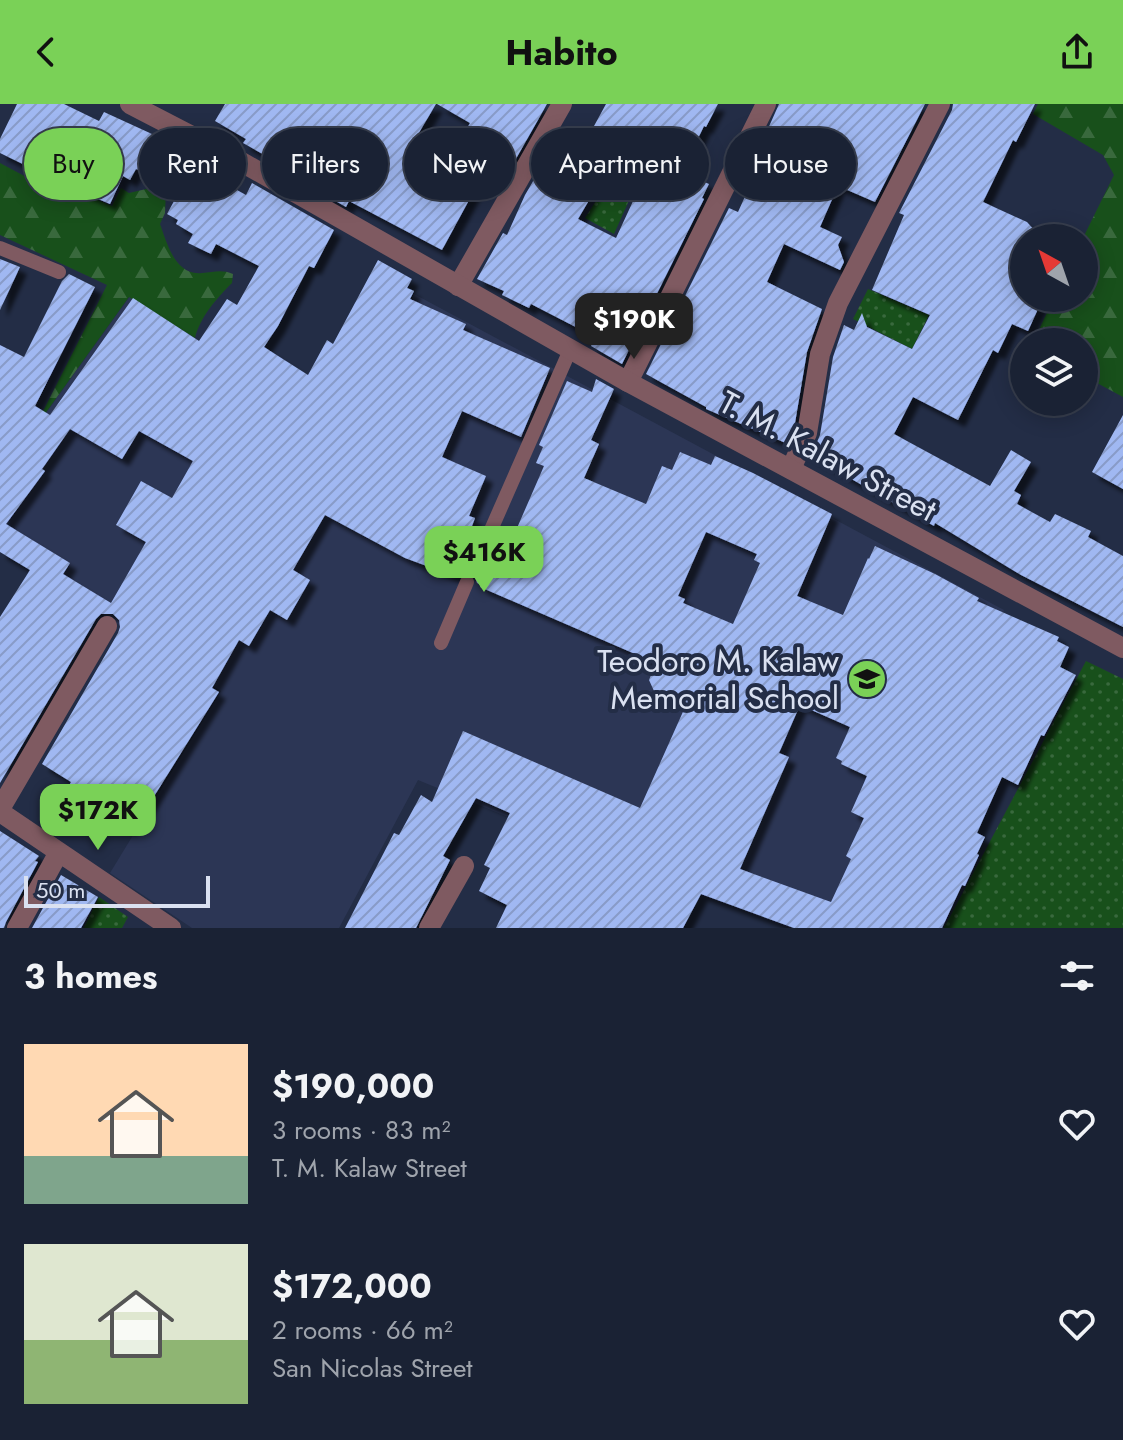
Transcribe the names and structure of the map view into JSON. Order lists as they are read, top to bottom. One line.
{"streets":{"street":["T. M. Kalaw Street"]},"places":{"school or university":["Teodoro M. Kalaw Memorial School"]},"scale_bar":"50 m","north":"top left","page":{"header":"Habito","chip":["Buy","Rent","Filters","New","Apartment","House"],"price":["$190K","$416K","$172K"],"scale":"50 m","heading":"3 homes","list":[{"name":"$190,000","note":"3 rooms · 83 m² · T. M. Kalaw Street"},{"name":"$172,000","note":"2 rooms · 66 m² · San Nicolas Street"}]}}
